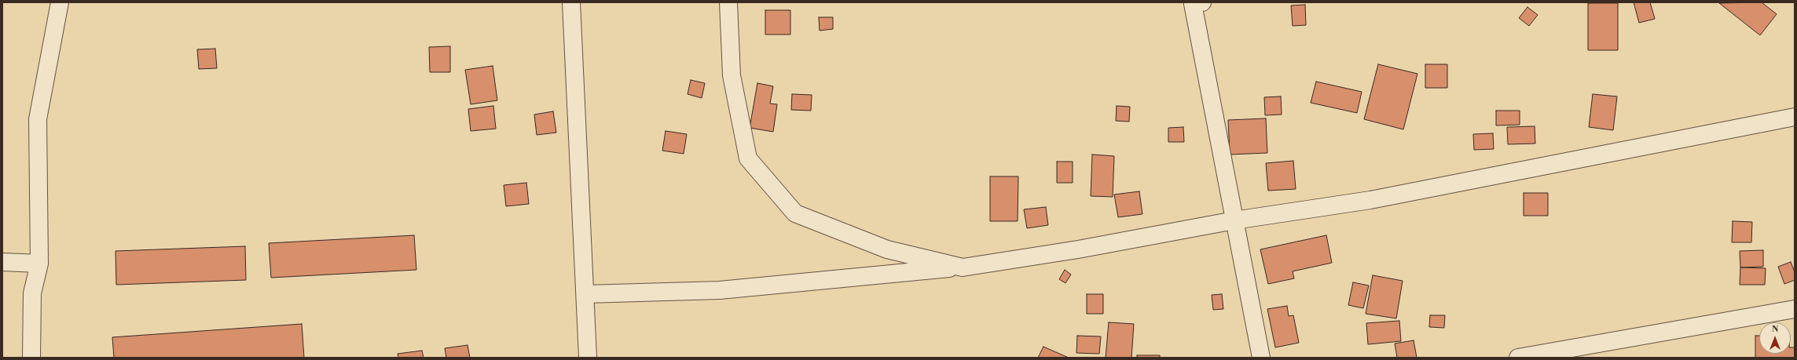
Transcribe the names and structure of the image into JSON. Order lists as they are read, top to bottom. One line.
{"north":"top"}
